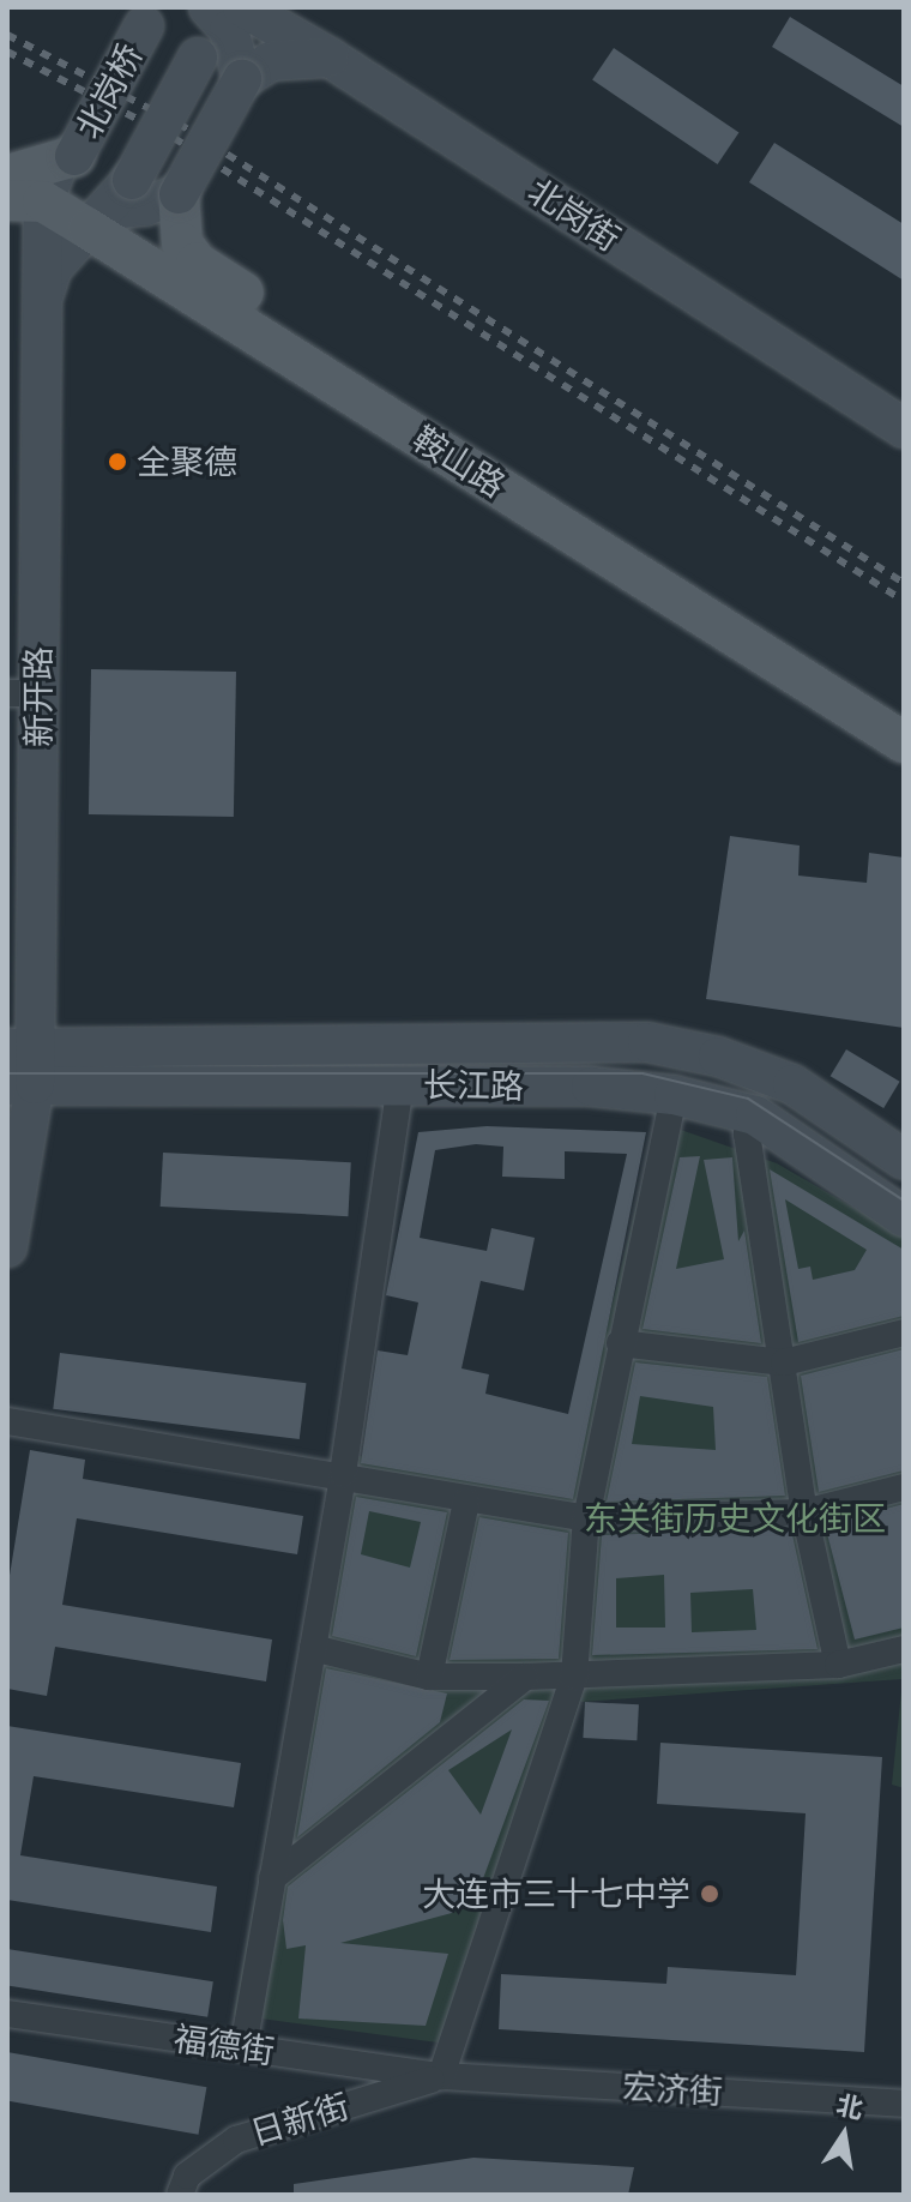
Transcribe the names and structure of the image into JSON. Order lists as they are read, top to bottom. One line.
{"streets":{"main road":["北岗桥","北岗街","鞍山路","新开路","长江路"],"street":["福德街","宏济街","日新街"]},"crossings":[["北岗桥","北岗街"],["北岗桥","鞍山路"],["北岗桥","新开路"],["鞍山路","新开路"],["新开路","长江路"],["福德街","宏济街"],["福德街","日新街"],["宏济街","日新街"]],"parks":["东关街历史文化街区"],"places":["全聚德","大连市三十七中学"],"north":"top"}
